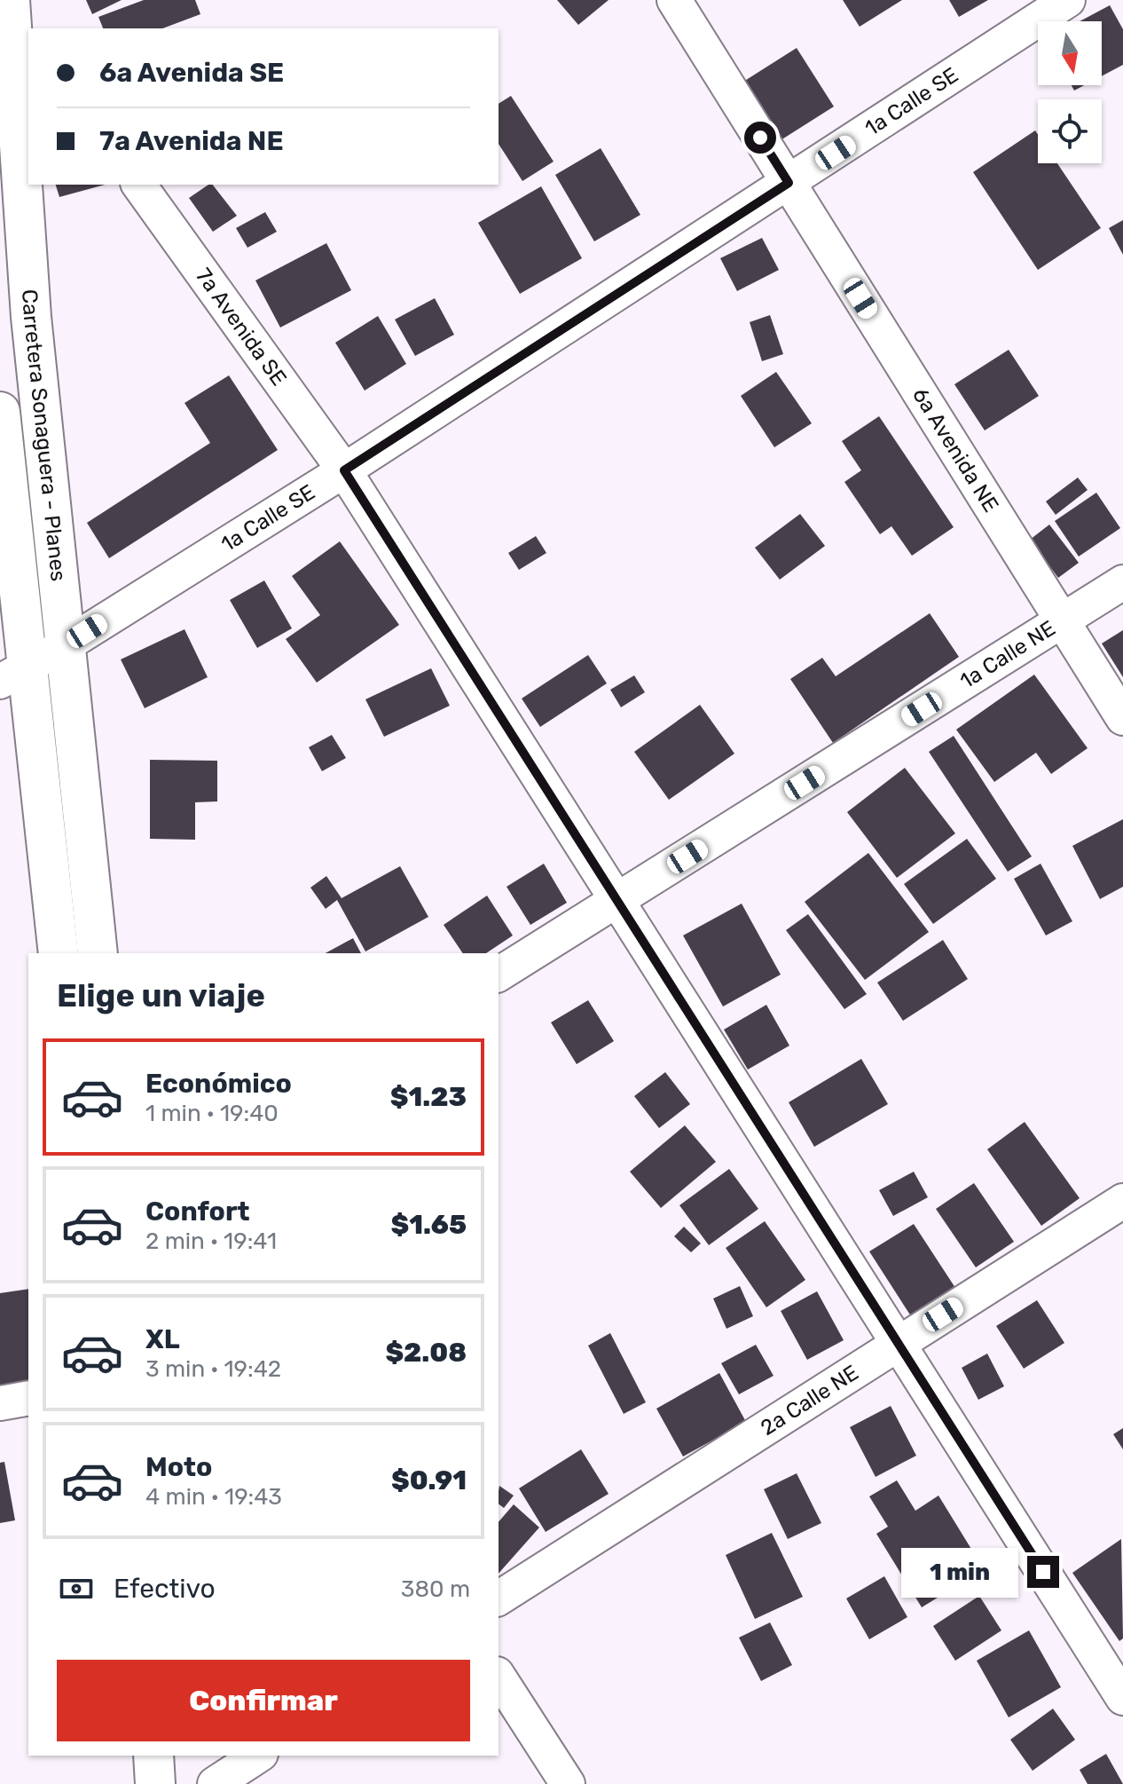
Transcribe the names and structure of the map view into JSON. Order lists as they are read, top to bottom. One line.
{"streets":{"main road":["Carretera Sonaguera - Planes"],"street":["1a Calle SE","7a Avenida SE","6a Avenida NE","1a Calle NE","2a Calle NE"]},"crossings":[["1a Calle SE","7a Avenida SE"],["1a Calle SE","Carretera Sonaguera - Planes"],["1a Calle SE","6a Avenida NE"],["7a Avenida SE","1a Calle NE"],["7a Avenida SE","2a Calle NE"],["6a Avenida NE","1a Calle NE"]],"north":"bottom","page":{"banner":["6a Avenida SE","7a Avenida NE"],"heading":"Elige un viaje","list":[{"name":"Económico","note":"1 min · 19:40","value":"$1.23"},{"name":"Confort","note":"2 min · 19:41","value":"$1.65"},{"name":"XL","note":"3 min · 19:42","value":"$2.08"},{"name":"Moto","note":"4 min · 19:43","value":"$0.91"}],"bubble":"1 min","pay":["Efectivo","380 m"],"buttons":"Confirmar"}}
